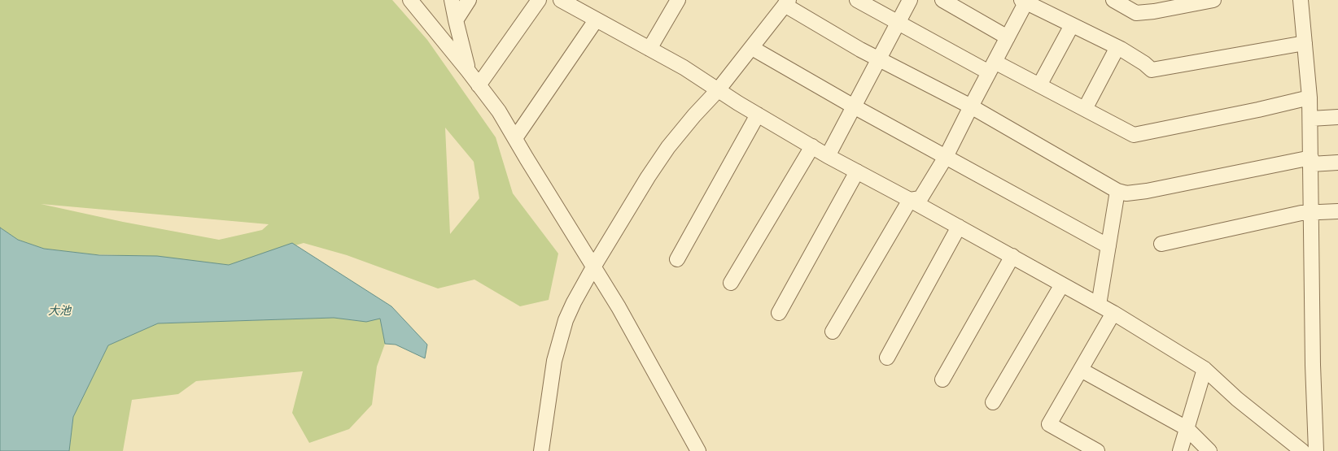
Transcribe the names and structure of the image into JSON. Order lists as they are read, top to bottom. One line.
{"water":["大池"]}
